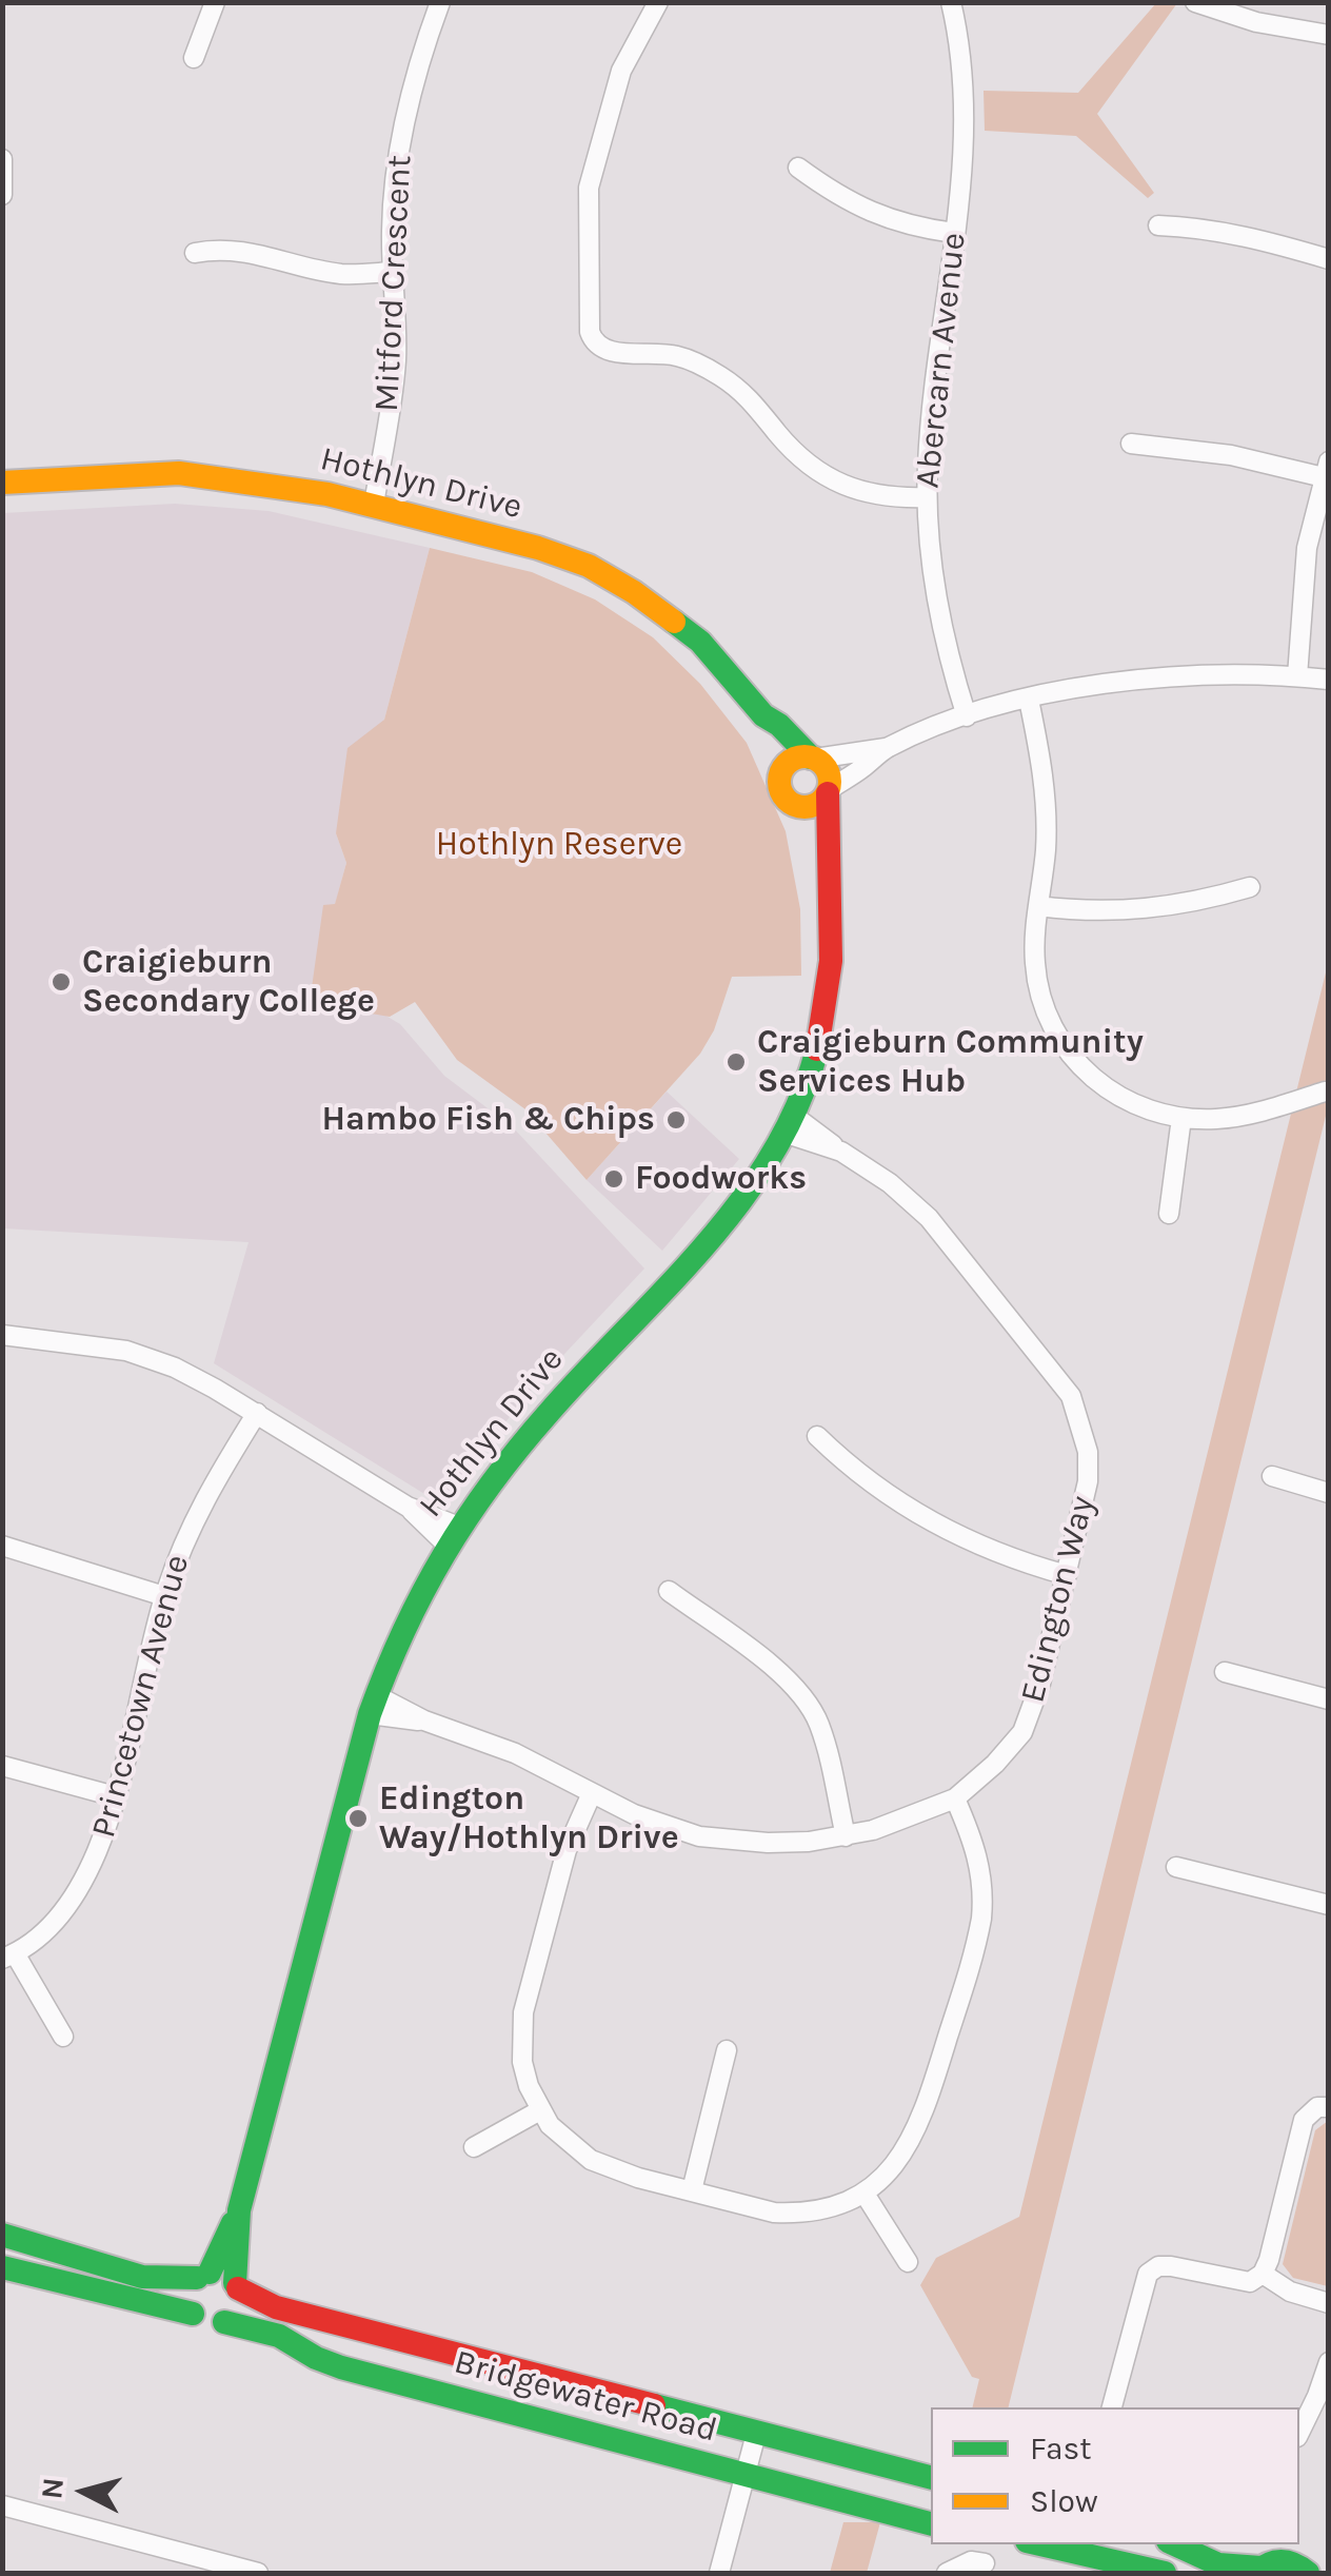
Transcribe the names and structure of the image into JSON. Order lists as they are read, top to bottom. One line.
{"streets":{"street":["Mitford Crescent","Abercarn Avenue","Hothlyn Drive","Edington Way","Princetown Avenue","Bridgewater Road"]},"crossings":[["Mitford Crescent","Hothlyn Drive"],["Hothlyn Drive","Edington Way"],["Hothlyn Drive","Bridgewater Road"]],"parks":["Hothlyn Reserve"],"places":["Craigieburn Secondary College","Craigieburn Community Services Hub","Hambo Fish & Chips","Foodworks","Edington Way/Hothlyn Drive"],"legend":["Fast","Slow"],"north":"left"}
